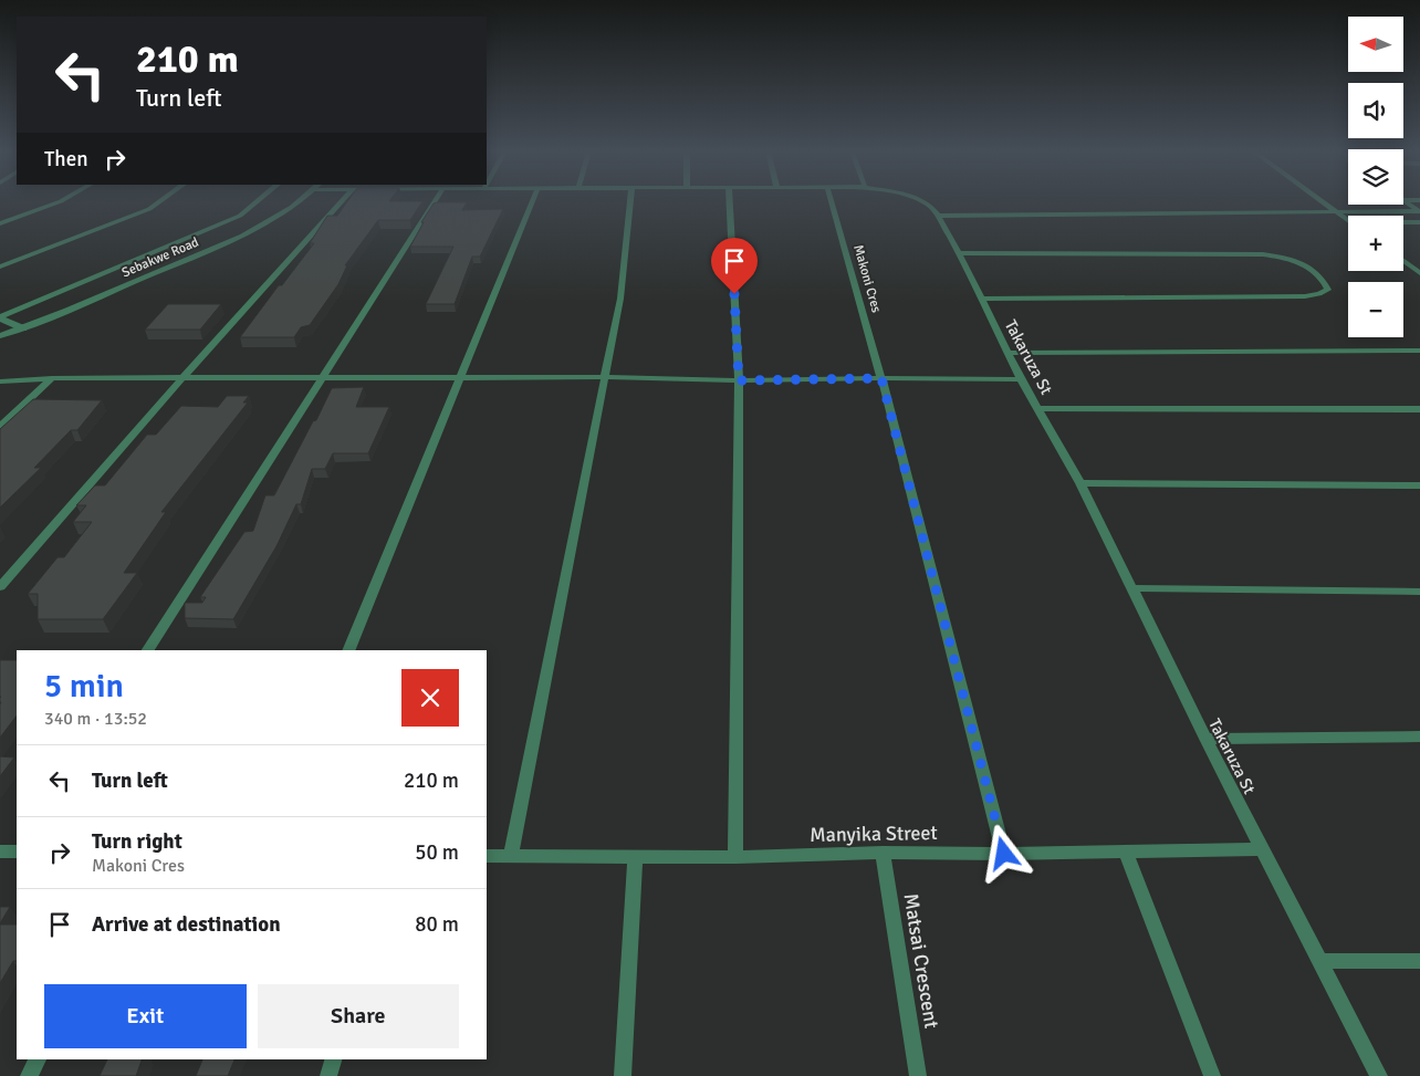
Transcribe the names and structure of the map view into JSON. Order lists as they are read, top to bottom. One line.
{"streets":{"street":["Sebakwe Road","Makoni Cres","Takaruza St","Manyika Street","Matsai Crescent"]},"crossings":[["Makoni Cres","Manyika Street"],["Takaruza St","Manyika Street"],["Manyika Street","Matsai Crescent"]],"north":"left","page":{"map_buttons":["+","−"],"turn":["210 m","Turn left"],"then":"Then","heading":["5 min","340 m · 13:52"],"list":[{"name":"Turn left","value":"210 m"},{"name":"Turn right","note":"Makoni Cres","value":"50 m"},{"name":"Arrive at destination","value":"80 m"}],"buttons":["Exit","Share"]}}
